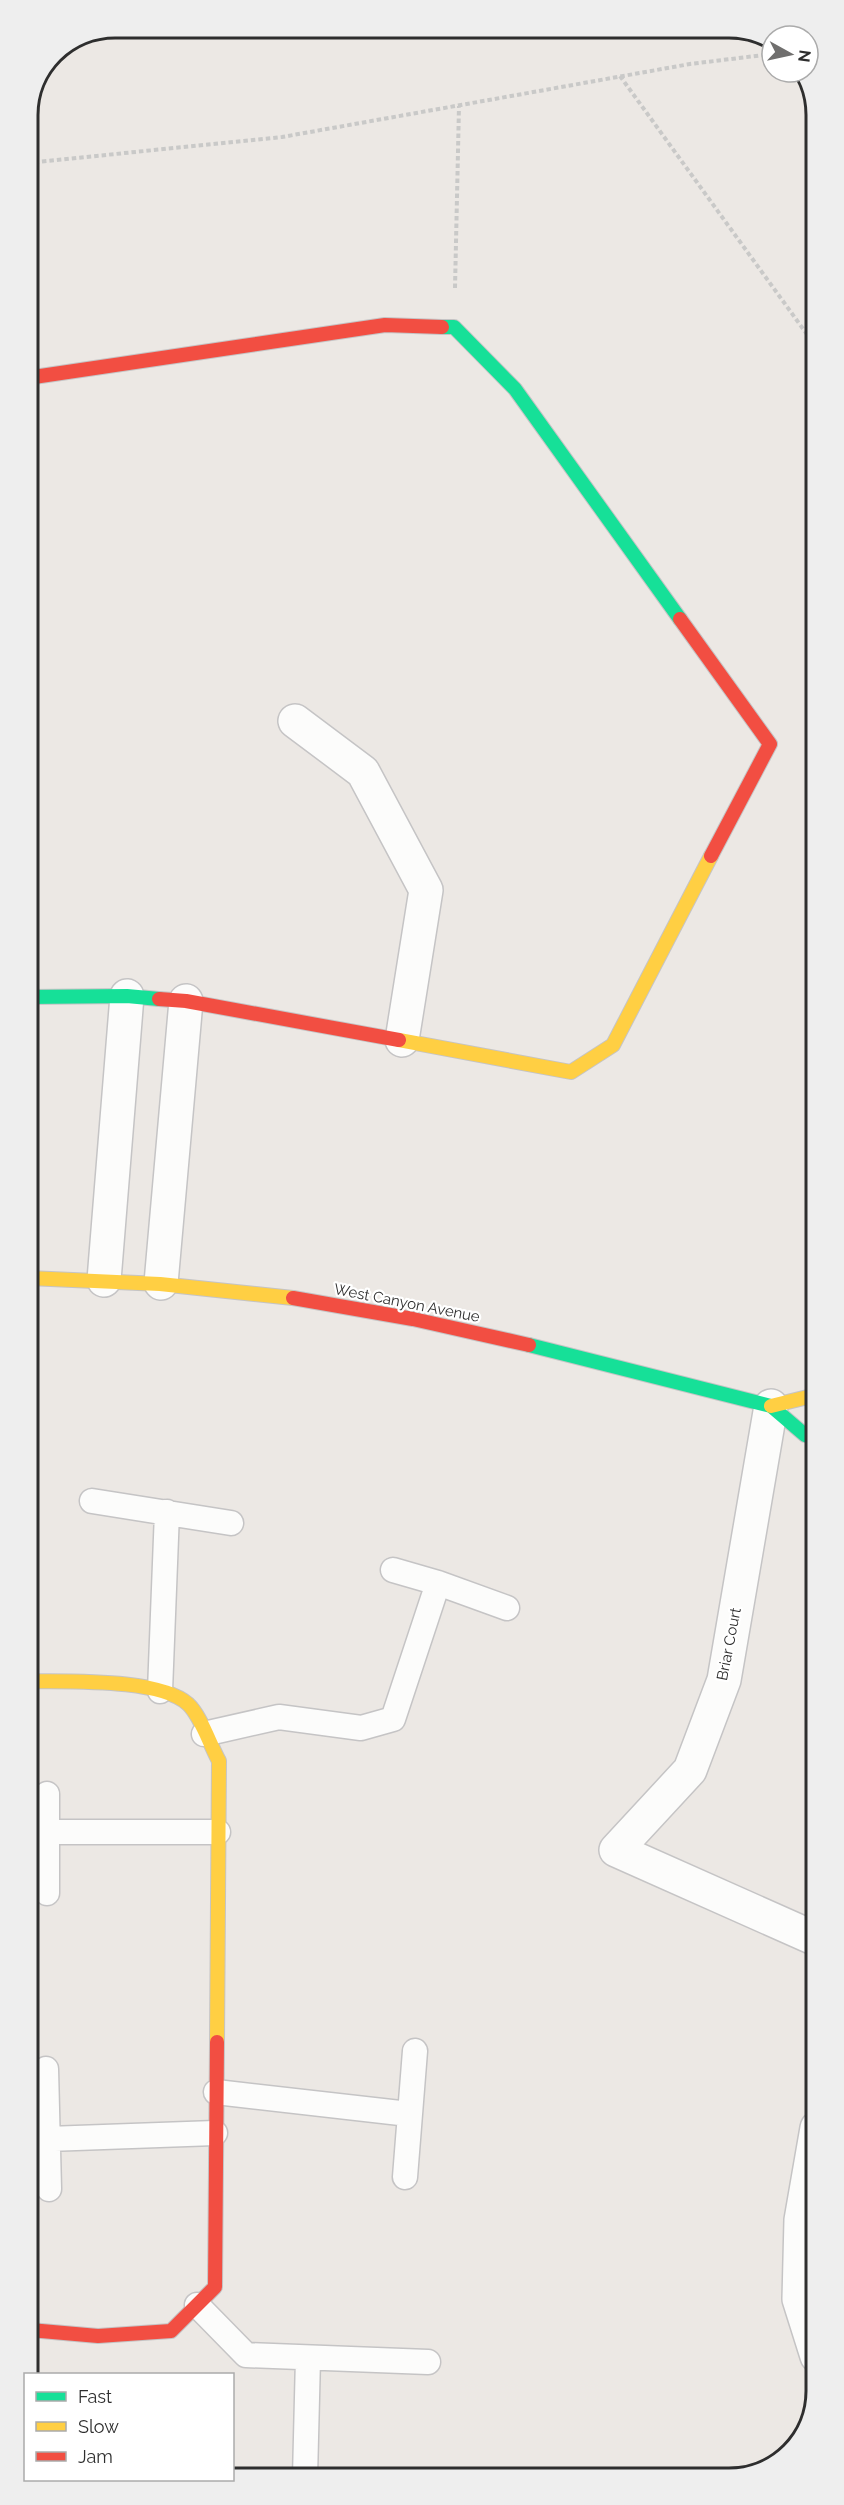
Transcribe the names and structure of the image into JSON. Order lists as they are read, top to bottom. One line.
{"streets":{"street":["West Canyon Avenue","Briar Court"]},"crossings":[["West Canyon Avenue","Briar Court"]],"legend":["Fast","Slow","Jam"],"north":"right"}
